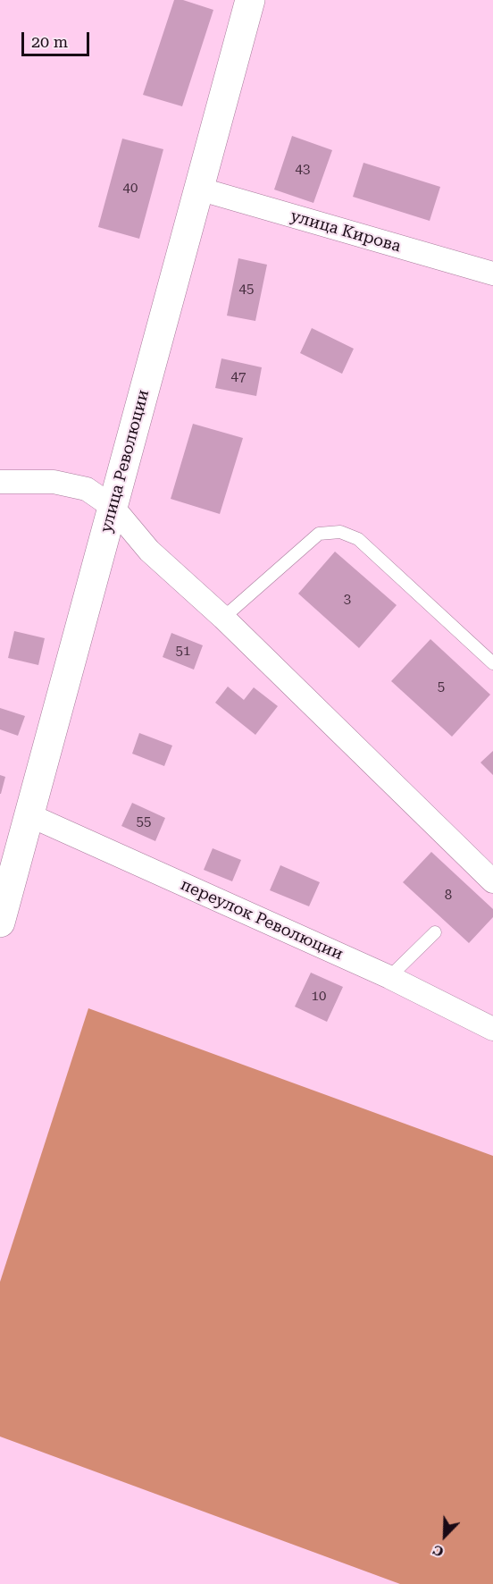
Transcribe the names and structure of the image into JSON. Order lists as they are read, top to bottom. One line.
{"streets":{"street":["улица Кирова","улица Революции","переулок Революции"]},"crossings":[["улица Кирова","улица Революции"],["улица Революции","переулок Революции"]],"house_numbers":["43","40","45","47","3","51","5","55","8","10"],"scale_bar":"20 m","north":"bottom left"}
